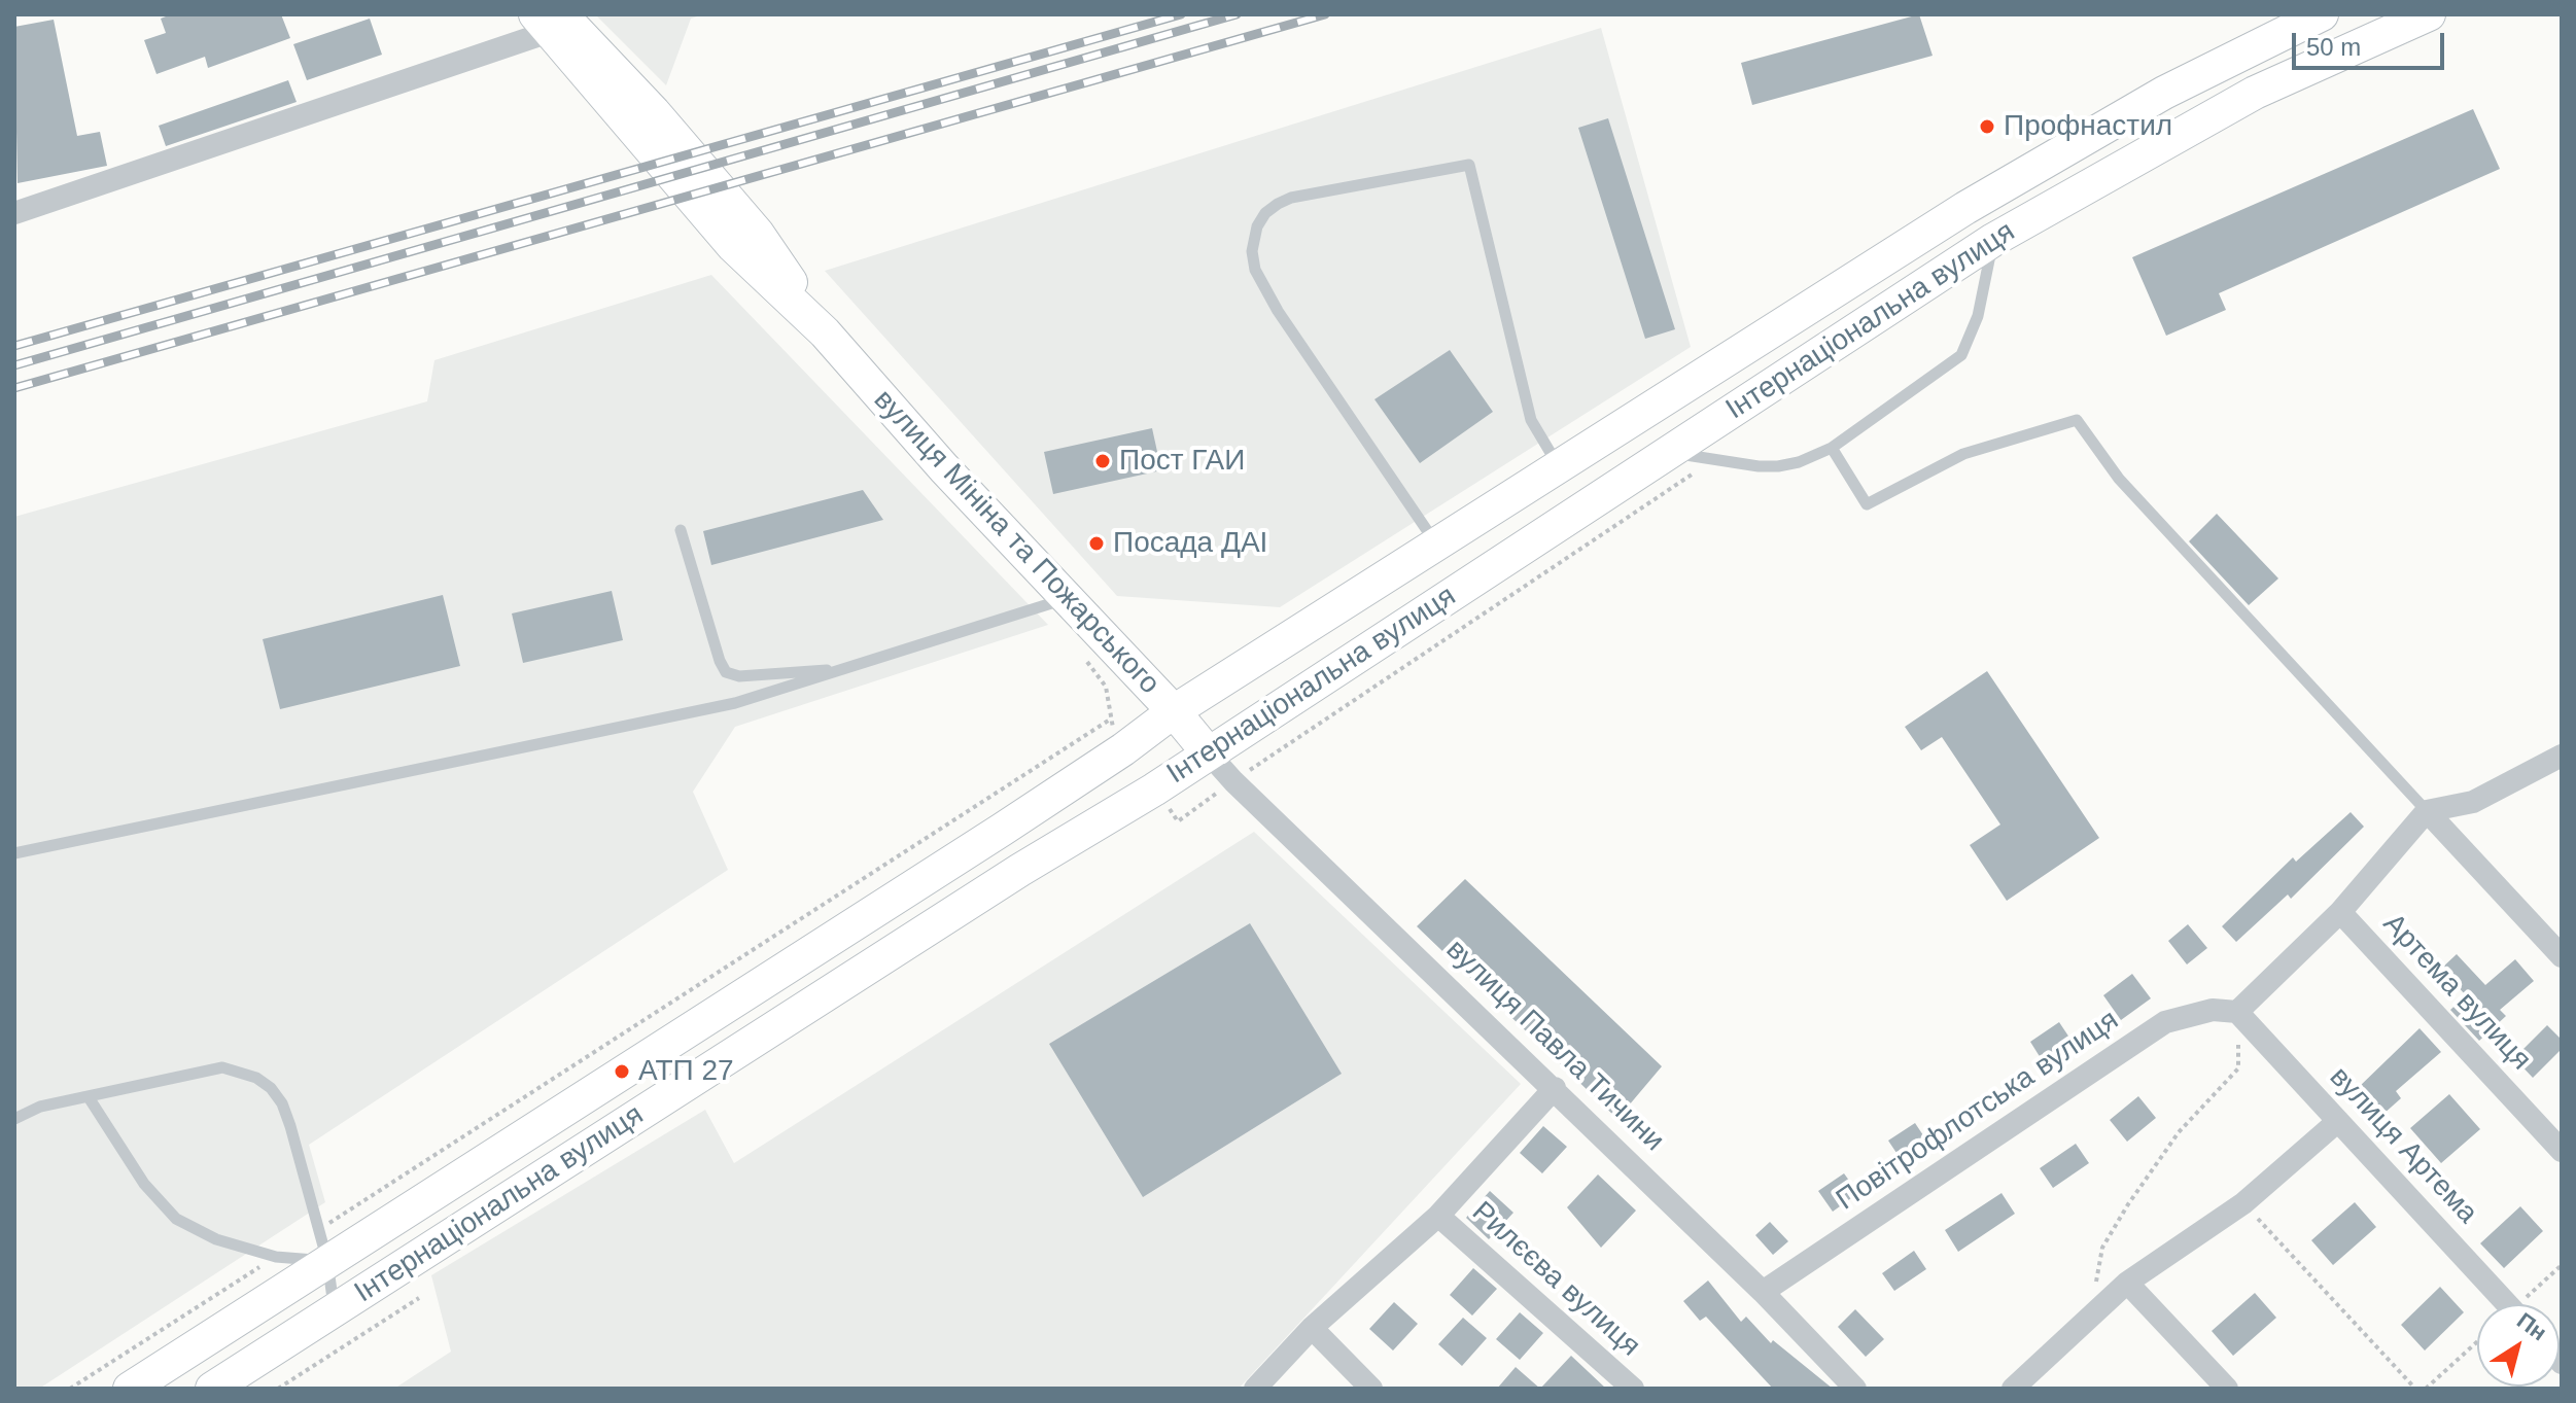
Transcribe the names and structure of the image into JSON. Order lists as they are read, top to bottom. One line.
{"streets":{"main road":["Інтернаціональна вулиця","вулиця Мініна та Пожарського"],"street":["Артема вулиця","вулиця Павла Тичини","Повітрофлотська вулиця","вулиця Артема","Рилєєва вулиця"]},"crossings":[["Інтернаціональна вулиця","вулиця Мініна та Пожарського"],["Інтернаціональна вулиця","вулиця Павла Тичини"],["вулиця Мініна та Пожарського","вулиця Павла Тичини"],["вулиця Павла Тичини","Повітрофлотська вулиця"],["Повітрофлотська вулиця","вулиця Артема"]],"places":["Профнастил","Пост ГАИ","Посада ДАІ","АТП 27"],"scale_bar":"50 m","north":"top right"}
